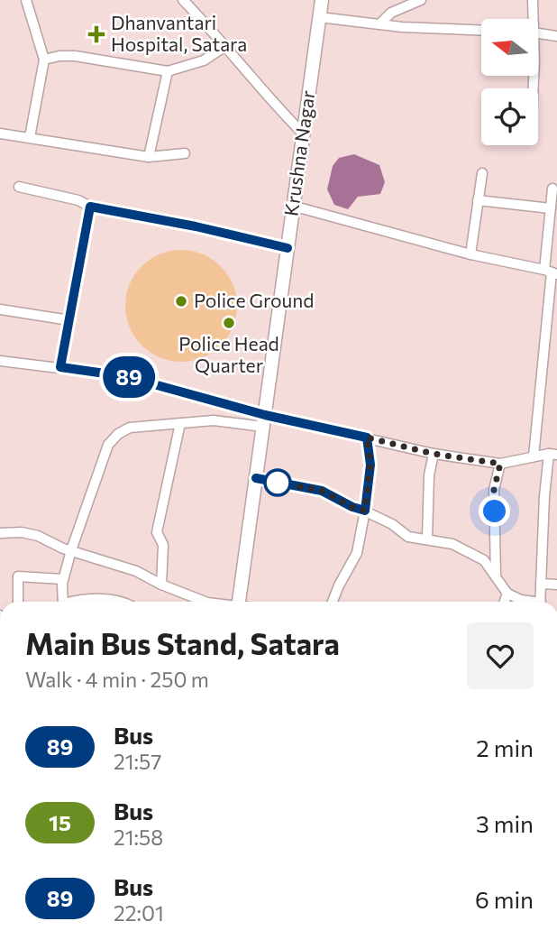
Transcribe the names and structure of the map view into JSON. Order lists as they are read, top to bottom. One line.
{"streets":{"main road":["Krushna Nagar"]},"places":{"health":["Dhanvantari Hospital, Satara"],"other":["Police Ground","Police Head Quarter"]},"lines":["bus line 89"],"north":"left","page":{"on_map":"89","heading":["Main Bus Stand, Satara","Walk · 4 min · 250 m"],"list":[{"mark":"89","name":"Bus","note":"21:57","value":"2 min"},{"mark":"15","name":"Bus","note":"21:58","value":"3 min"},{"mark":"89","name":"Bus","note":"22:01","value":"6 min"}]}}
